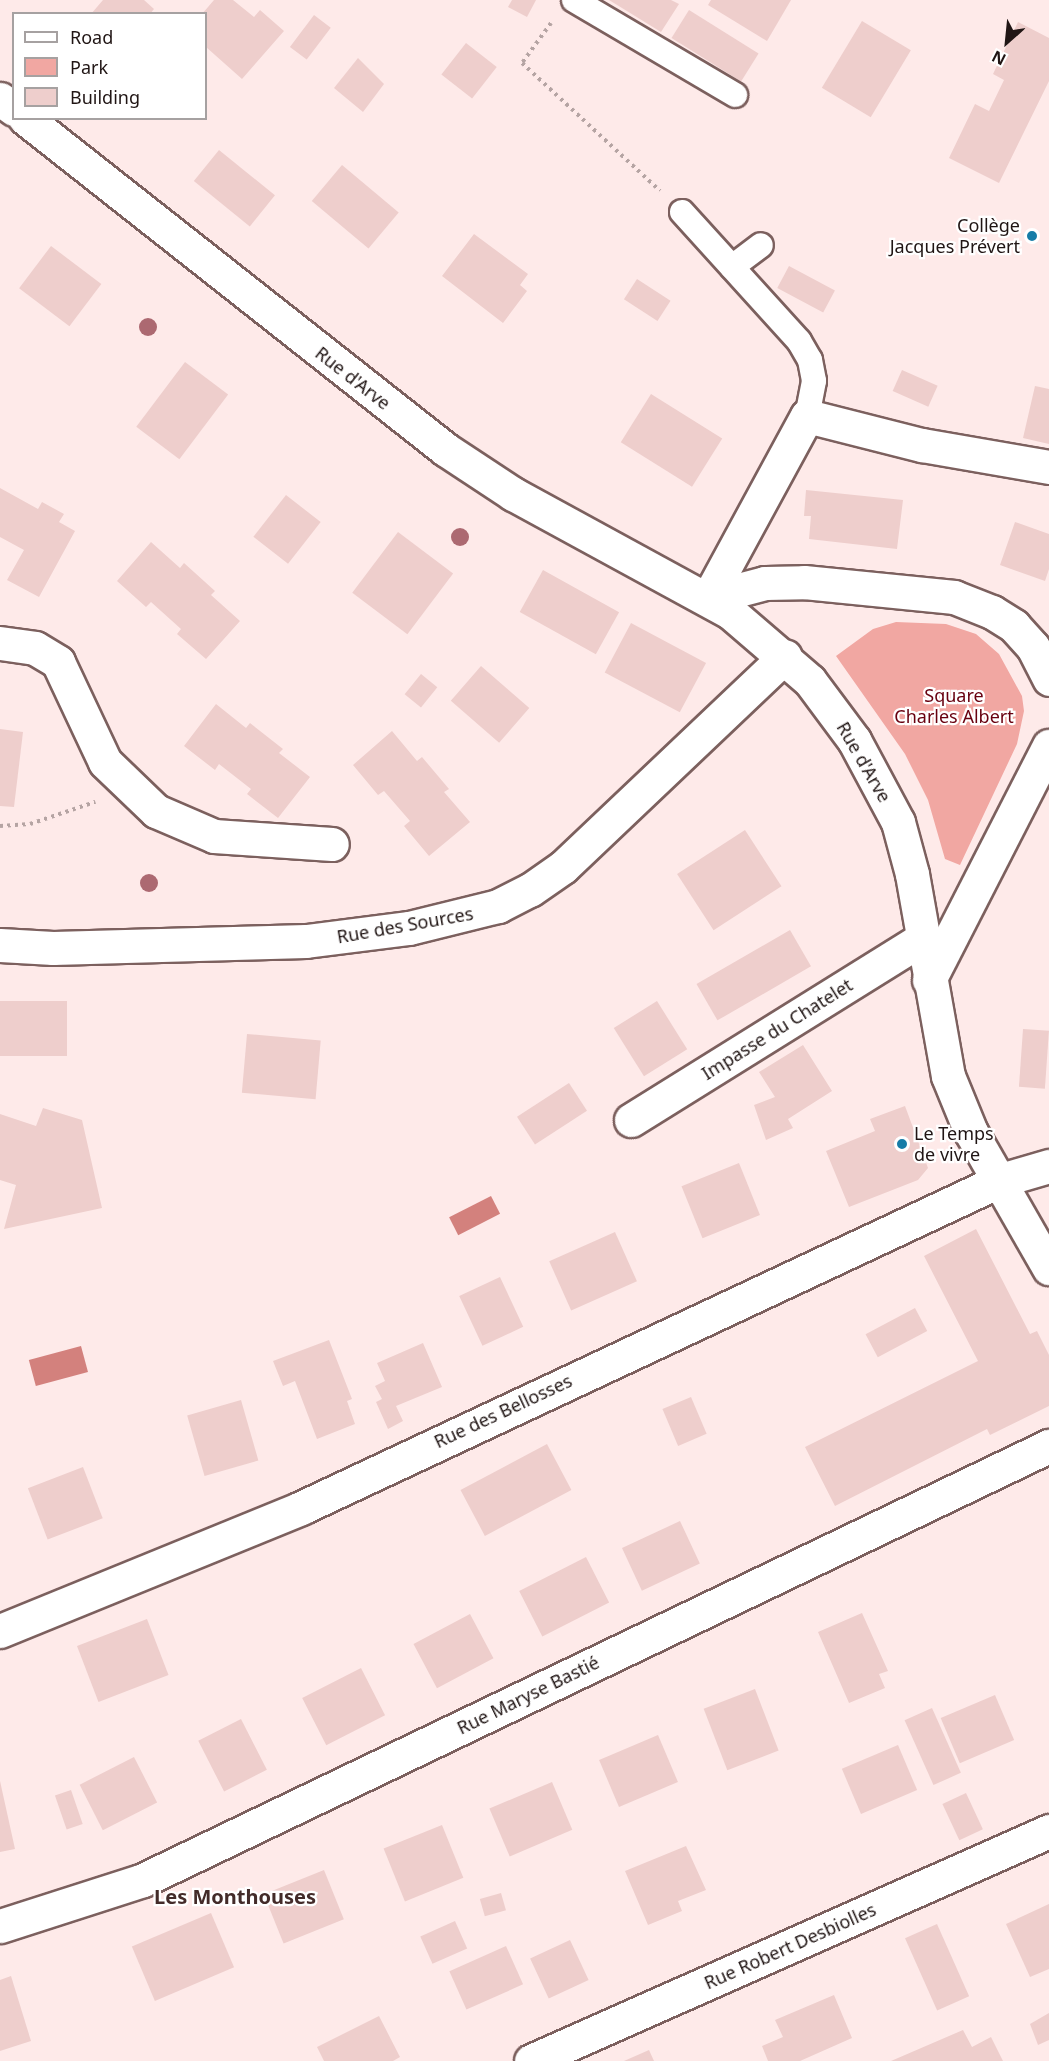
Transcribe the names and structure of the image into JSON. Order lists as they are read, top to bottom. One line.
{"streets":{"street":["Rue d'Arve","Rue des Sources","Impasse du Chatelet","Rue des Bellosses","Rue Maryse Bastié","Rue Robert Desbiolles"]},"crossings":[["Rue d'Arve","Rue des Sources"],["Rue d'Arve","Impasse du Chatelet"],["Rue d'Arve","Rue des Bellosses"]],"districts":["Les Monthouses"],"parks":["Square Charles Albert"],"places":["Collège Jacques Prévert","Le Temps de vivre"],"legend":["Road","Park","Building"],"north":"bottom left"}
